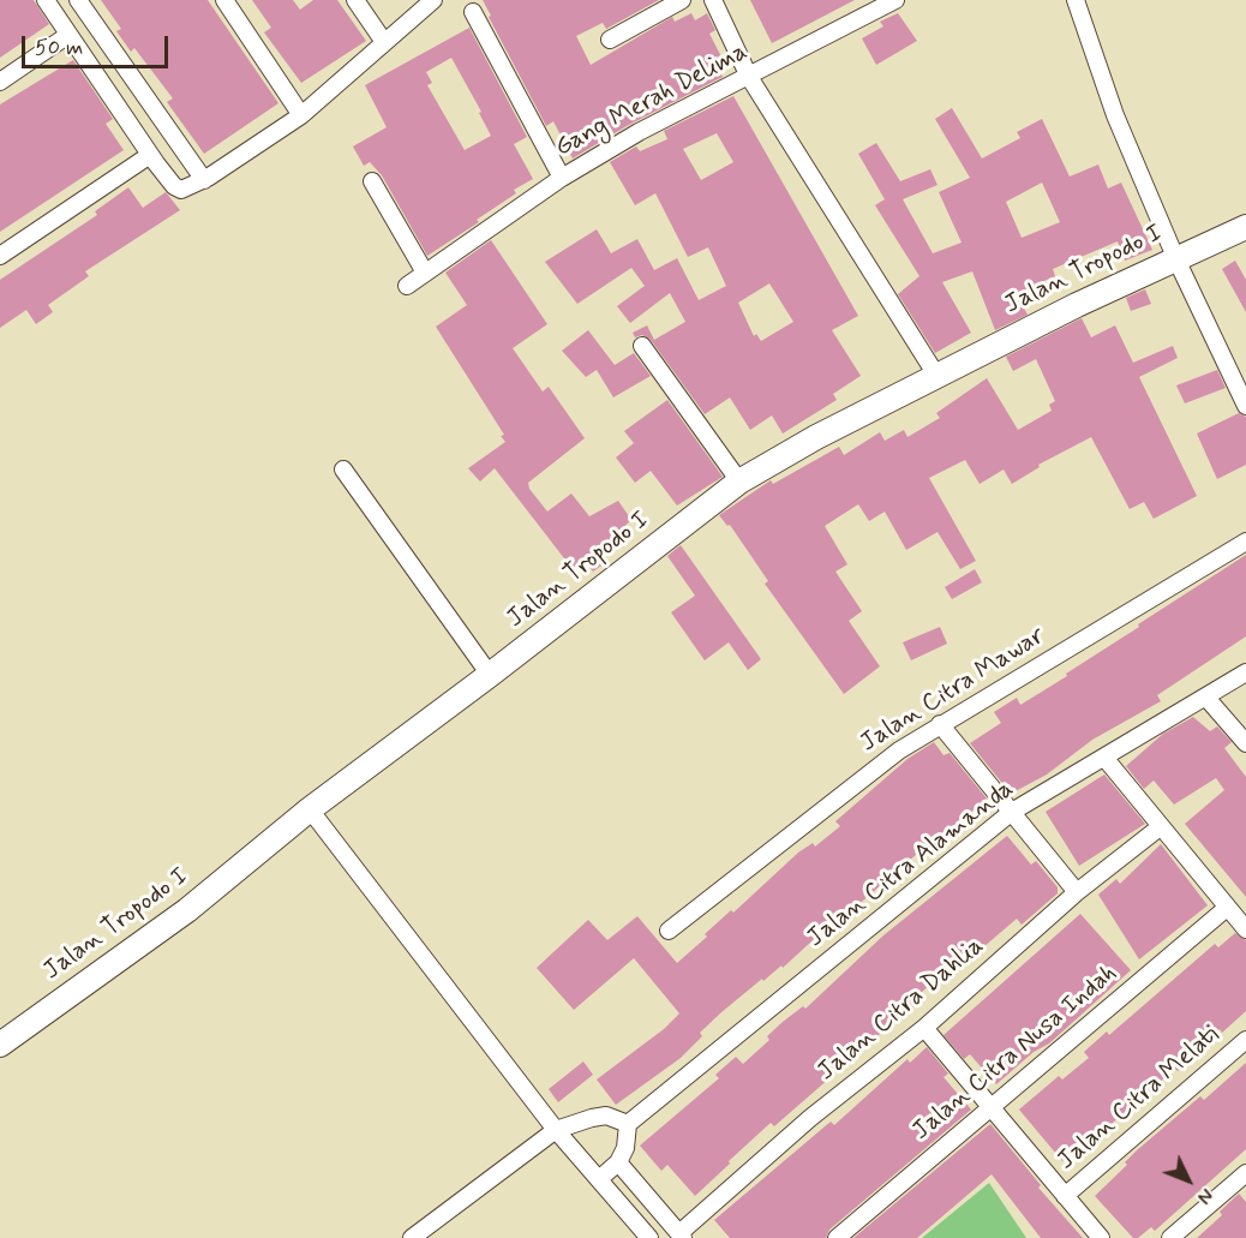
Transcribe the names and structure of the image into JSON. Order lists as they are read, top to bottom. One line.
{"streets":{"street":["Gang Merah Delima","Jalan Tropodo I","Jalan Citra Mawar","Jalan Citra Alamanda","Jalan Citra Dahlia","Jalan Citra Nusa Indah","Jalan Citra Melati"]},"scale_bar":"50 m","north":"bottom right"}
